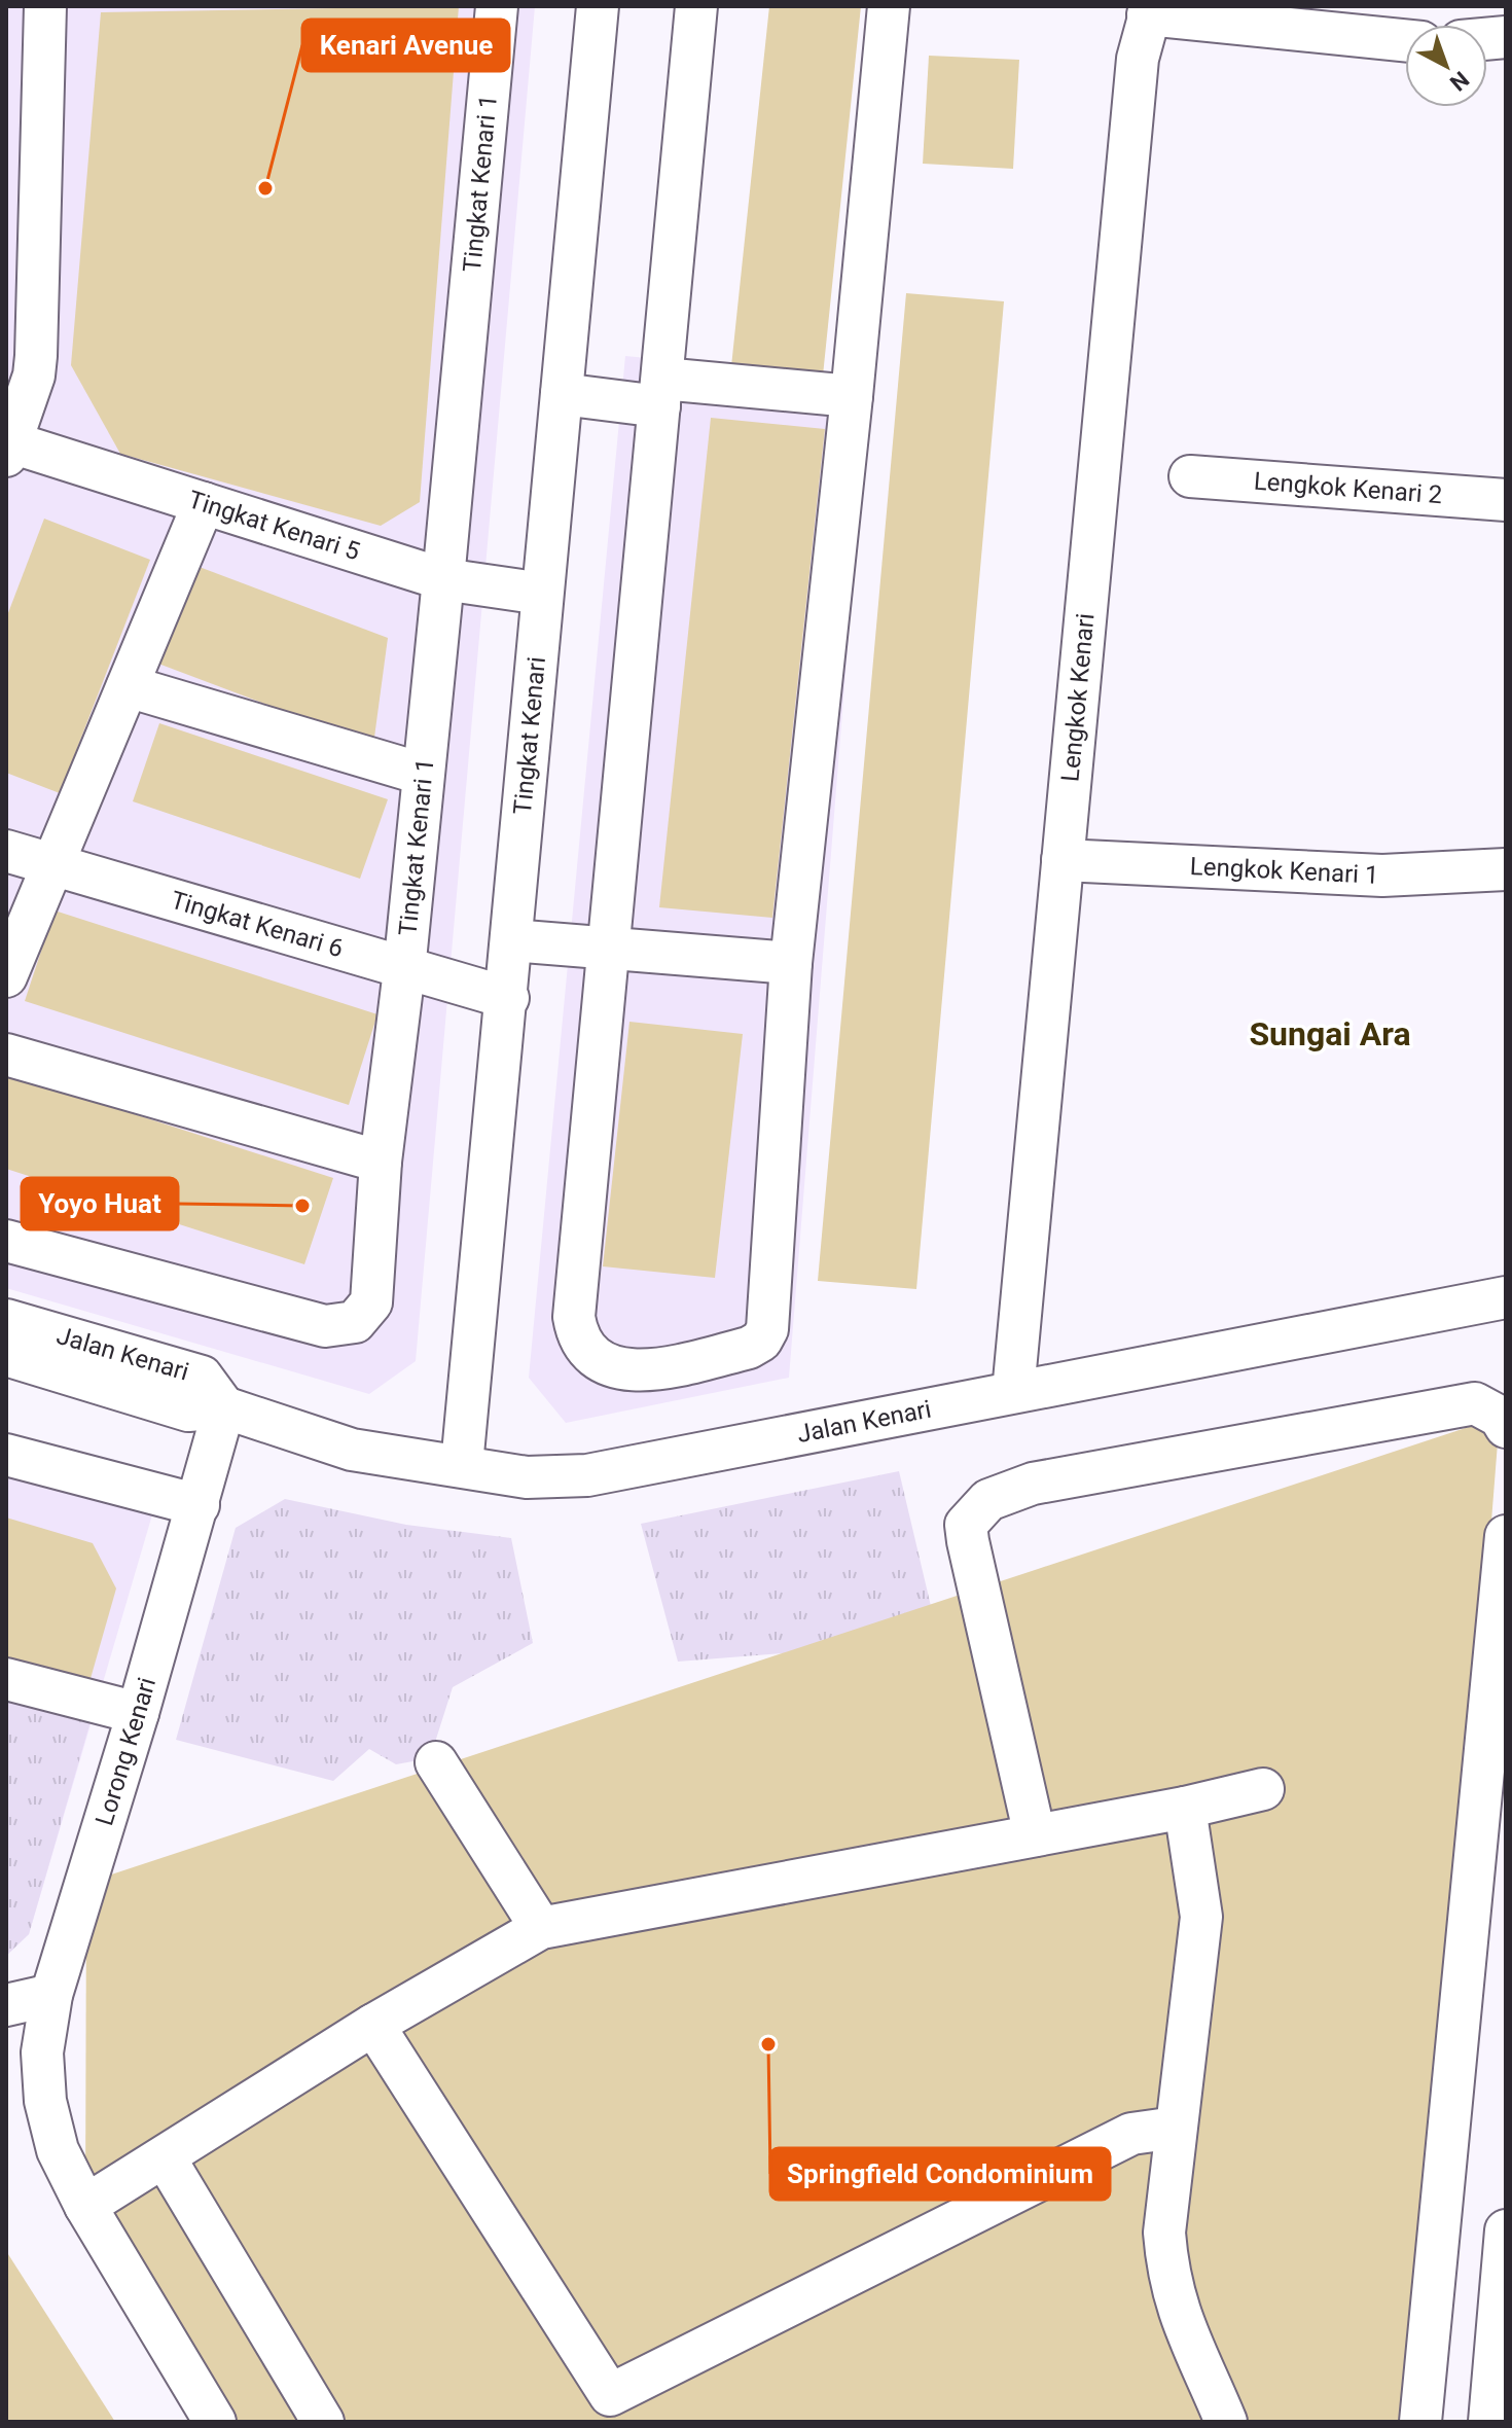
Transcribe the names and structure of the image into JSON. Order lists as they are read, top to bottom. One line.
{"streets":{"street":["Tingkat Kenari 1","Lengkok Kenari 2","Tingkat Kenari 5","Lengkok Kenari","Tingkat Kenari","Lengkok Kenari 1","Tingkat Kenari 6","Jalan Kenari","Lorong Kenari"]},"crossings":[["Tingkat Kenari 1","Tingkat Kenari 5"],["Tingkat Kenari 1","Tingkat Kenari 6"],["Tingkat Kenari 5","Tingkat Kenari"],["Lengkok Kenari","Lengkok Kenari 1"],["Lengkok Kenari","Jalan Kenari"],["Tingkat Kenari","Tingkat Kenari 6"],["Tingkat Kenari","Jalan Kenari"],["Jalan Kenari","Lorong Kenari"]],"districts":["Sungai Ara"],"places":["Kenari Avenue","Yoyo Huat","Springfield Condominium"],"north":"bottom right"}
